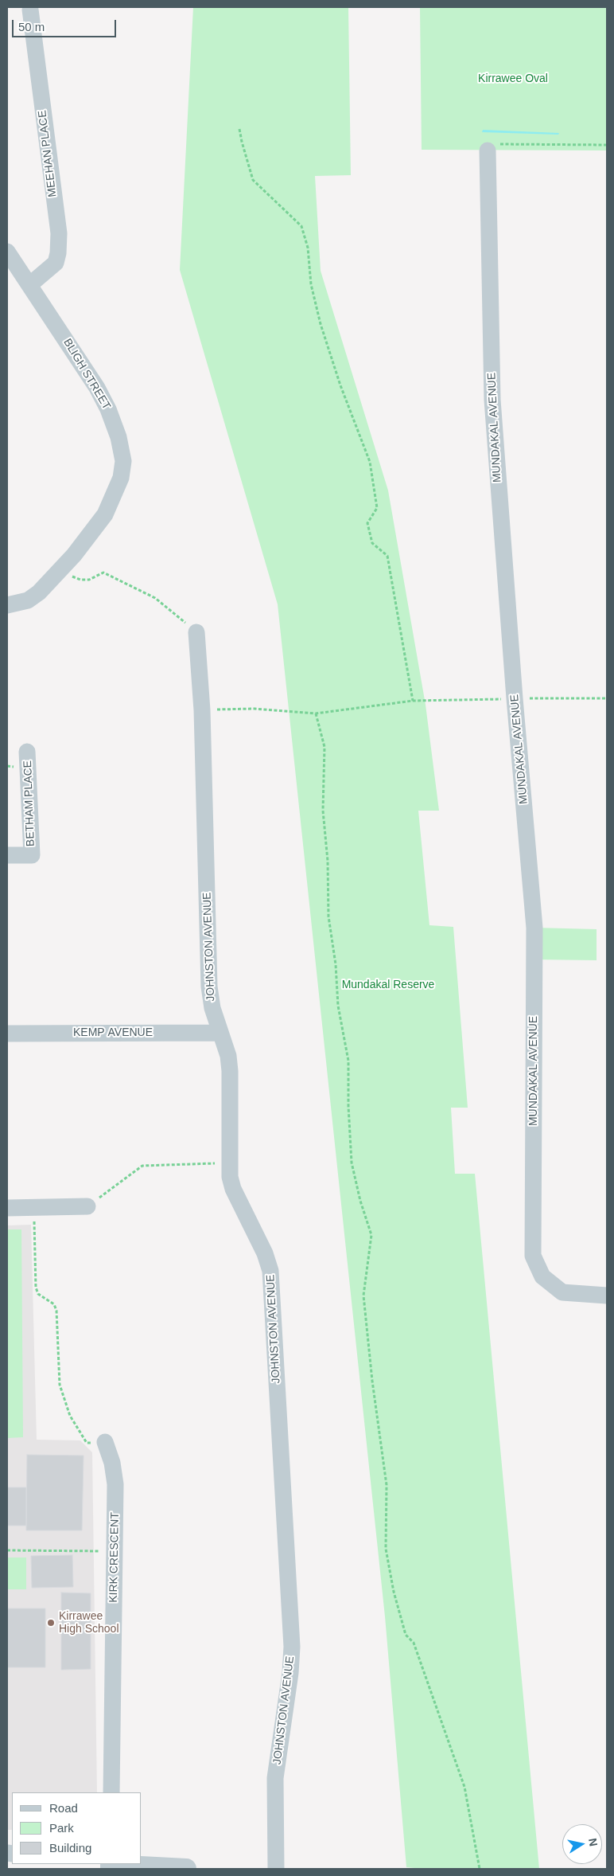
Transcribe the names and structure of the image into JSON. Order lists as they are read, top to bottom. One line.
{"streets":{"street":["MEEHAN PLACE","BLIGH STREET","MUNDAKAL AVENUE","BETHAM PLACE","JOHNSTON AVENUE","KEMP AVENUE","KIRK CRESCENT"]},"crossings":[["MEEHAN PLACE","BLIGH STREET"],["JOHNSTON AVENUE","KEMP AVENUE"]],"parks":["Kirrawee Oval","Mundakal Reserve"],"places":["Kirrawee High School"],"legend":["Road","Park","Building"],"scale_bar":"50 m","north":"right"}
